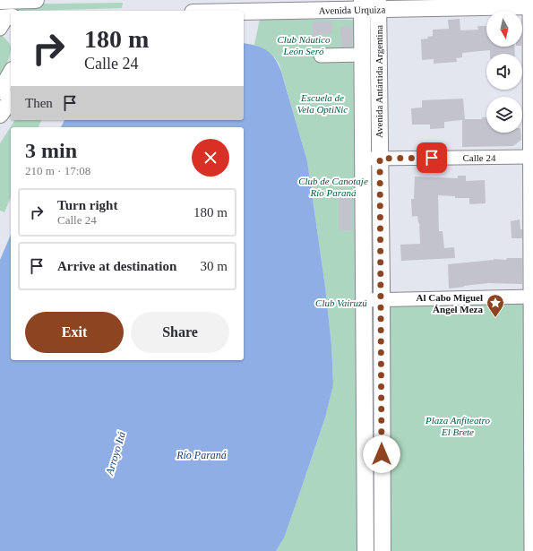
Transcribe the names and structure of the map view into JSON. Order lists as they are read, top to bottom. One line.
{"streets":{"main road":["Avenida Urquiza","Avenida Antártida Argentina"],"street":["Calle 24"]},"crossings":[["Avenida Urquiza","Avenida Antártida Argentina"],["Avenida Antártida Argentina","Calle 24"]],"water":["Arroyo Itá","Río Paraná"],"parks":["Club Náutico León Seró","Escuela de Vela OptiNic","Club de Canotaje Río Paraná","Club Vairuzú","Plaza Anfiteatro El Brete"],"places":{"place":["Al Cabo Miguel Ángel Meza"]},"north":"bottom","page":{"turn":["180 m","Calle 24"],"then":"Then","heading":["3 min","210 m · 17:08"],"list":[{"name":"Turn right","note":"Calle 24","value":"180 m"},{"name":"Arrive at destination","value":"30 m"}],"buttons":["Exit","Share"]}}
